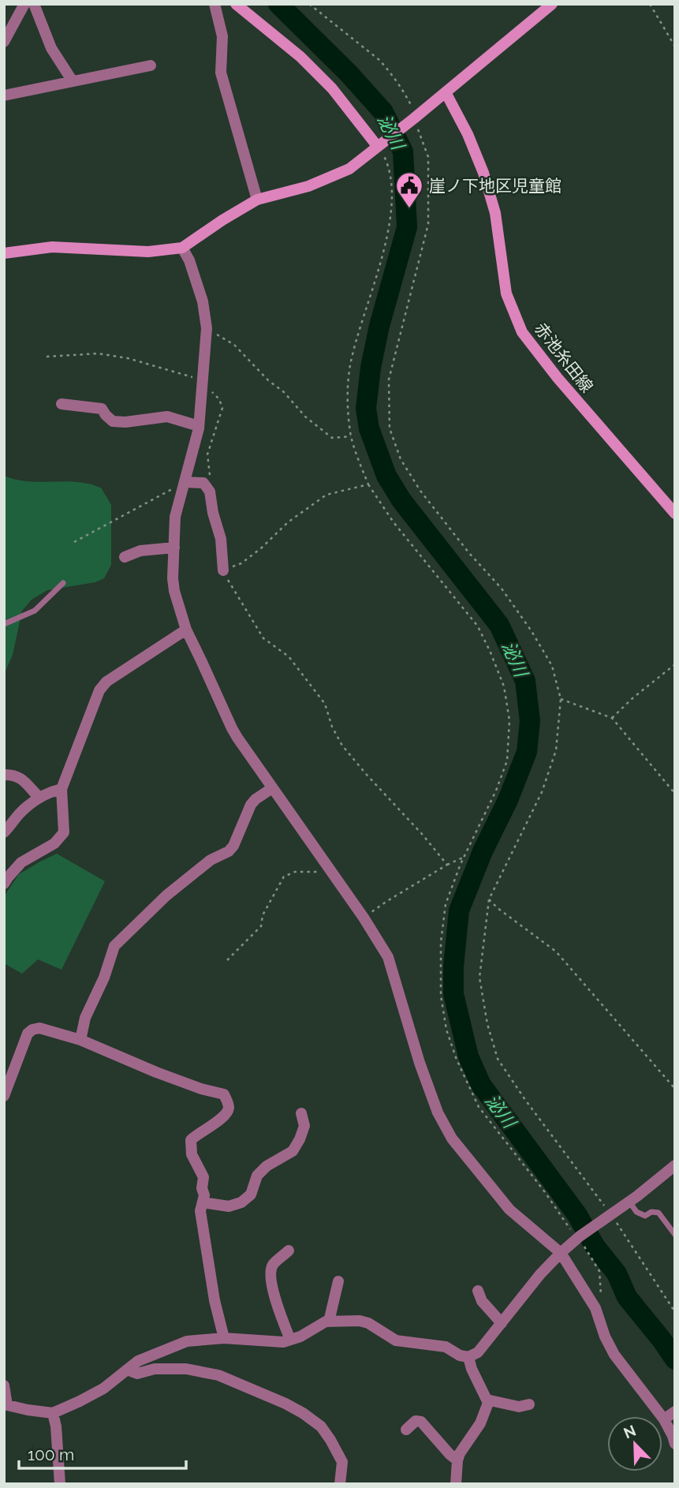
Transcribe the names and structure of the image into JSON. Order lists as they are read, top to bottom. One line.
{"streets":{"main road":["赤池糸田線"]},"water":["泌川"],"places":{"public building":["崖ノ下地区児童館"]},"scale_bar":"100 m","north":"top left"}
